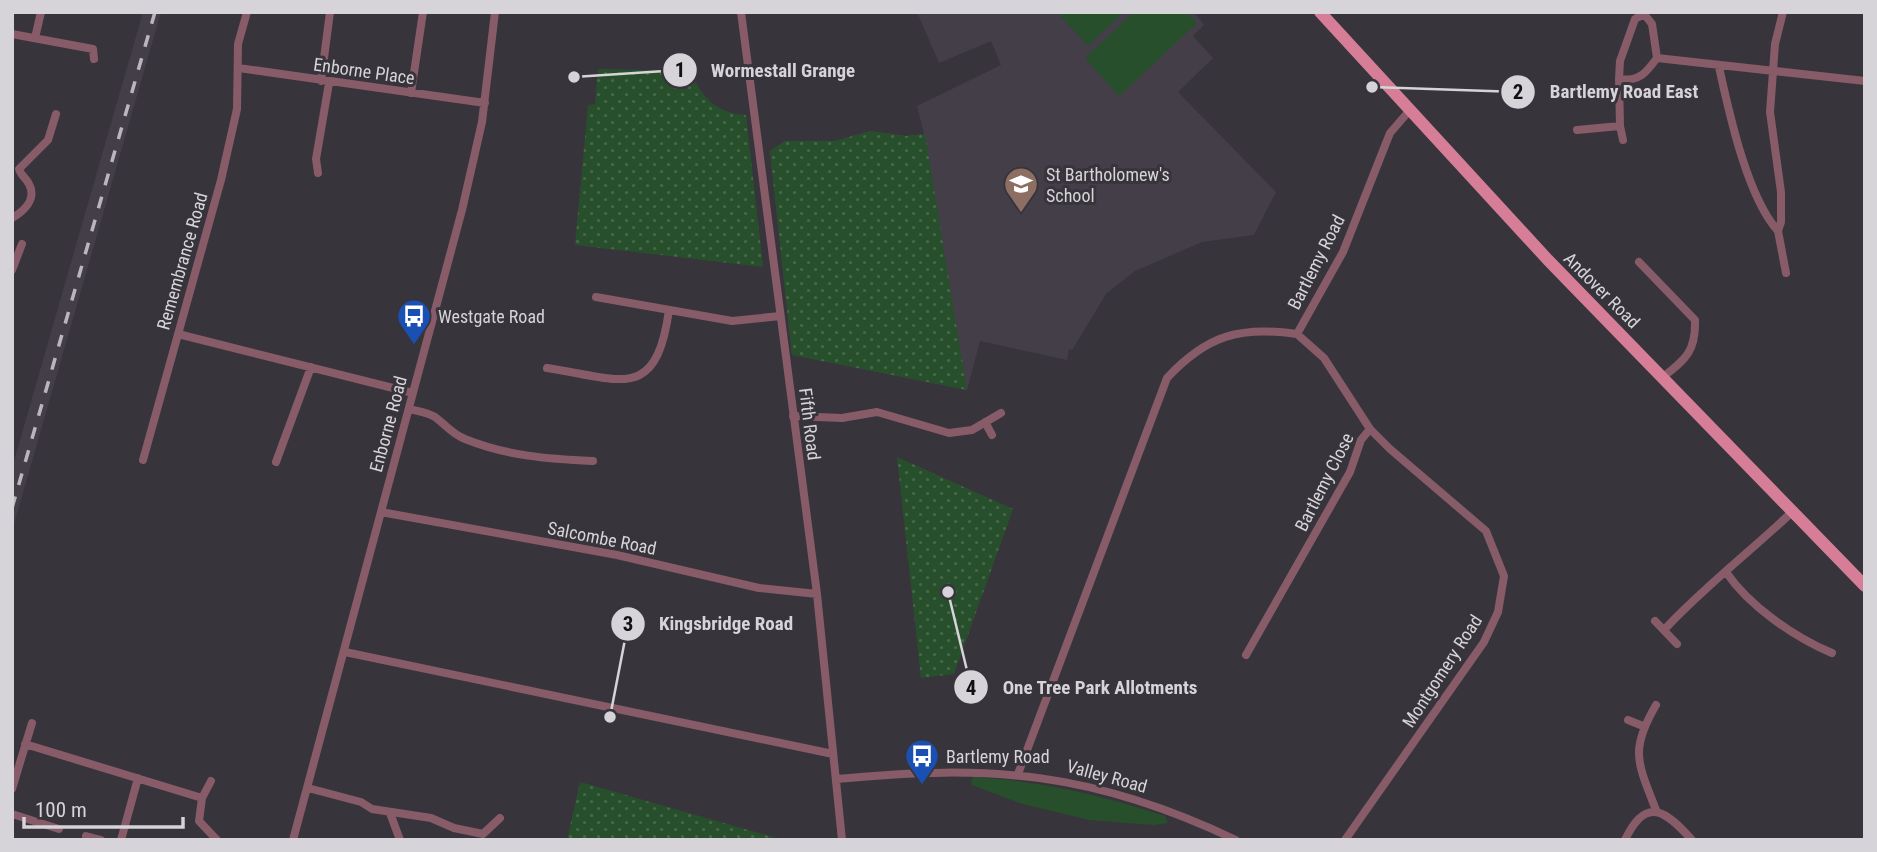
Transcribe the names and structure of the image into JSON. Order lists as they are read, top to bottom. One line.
{"streets":{"main road":["Andover Road"],"street":["Enborne Place","Remembrance Road","Bartlemy Road","Enborne Road","Fifth Road","Bartlemy Close","Salcombe Road","Montgomery Road","Valley Road"]},"crossings":[["Enborne Place","Remembrance Road"],["Enborne Place","Enborne Road"],["Bartlemy Road","Andover Road"],["Bartlemy Road","Bartlemy Close"],["Bartlemy Road","Valley Road"],["Enborne Road","Salcombe Road"],["Fifth Road","Salcombe Road"],["Fifth Road","Valley Road"],["Bartlemy Close","Montgomery Road"]],"places":{"other":["Wormestall Grange","Bartlemy Road East","One Tree Park Allotments","Kingsbridge Road"],"school or university":["St Bartholomew's School"],"bus stop":["Westgate Road","Bartlemy Road"]},"scale_bar":"100 m"}
